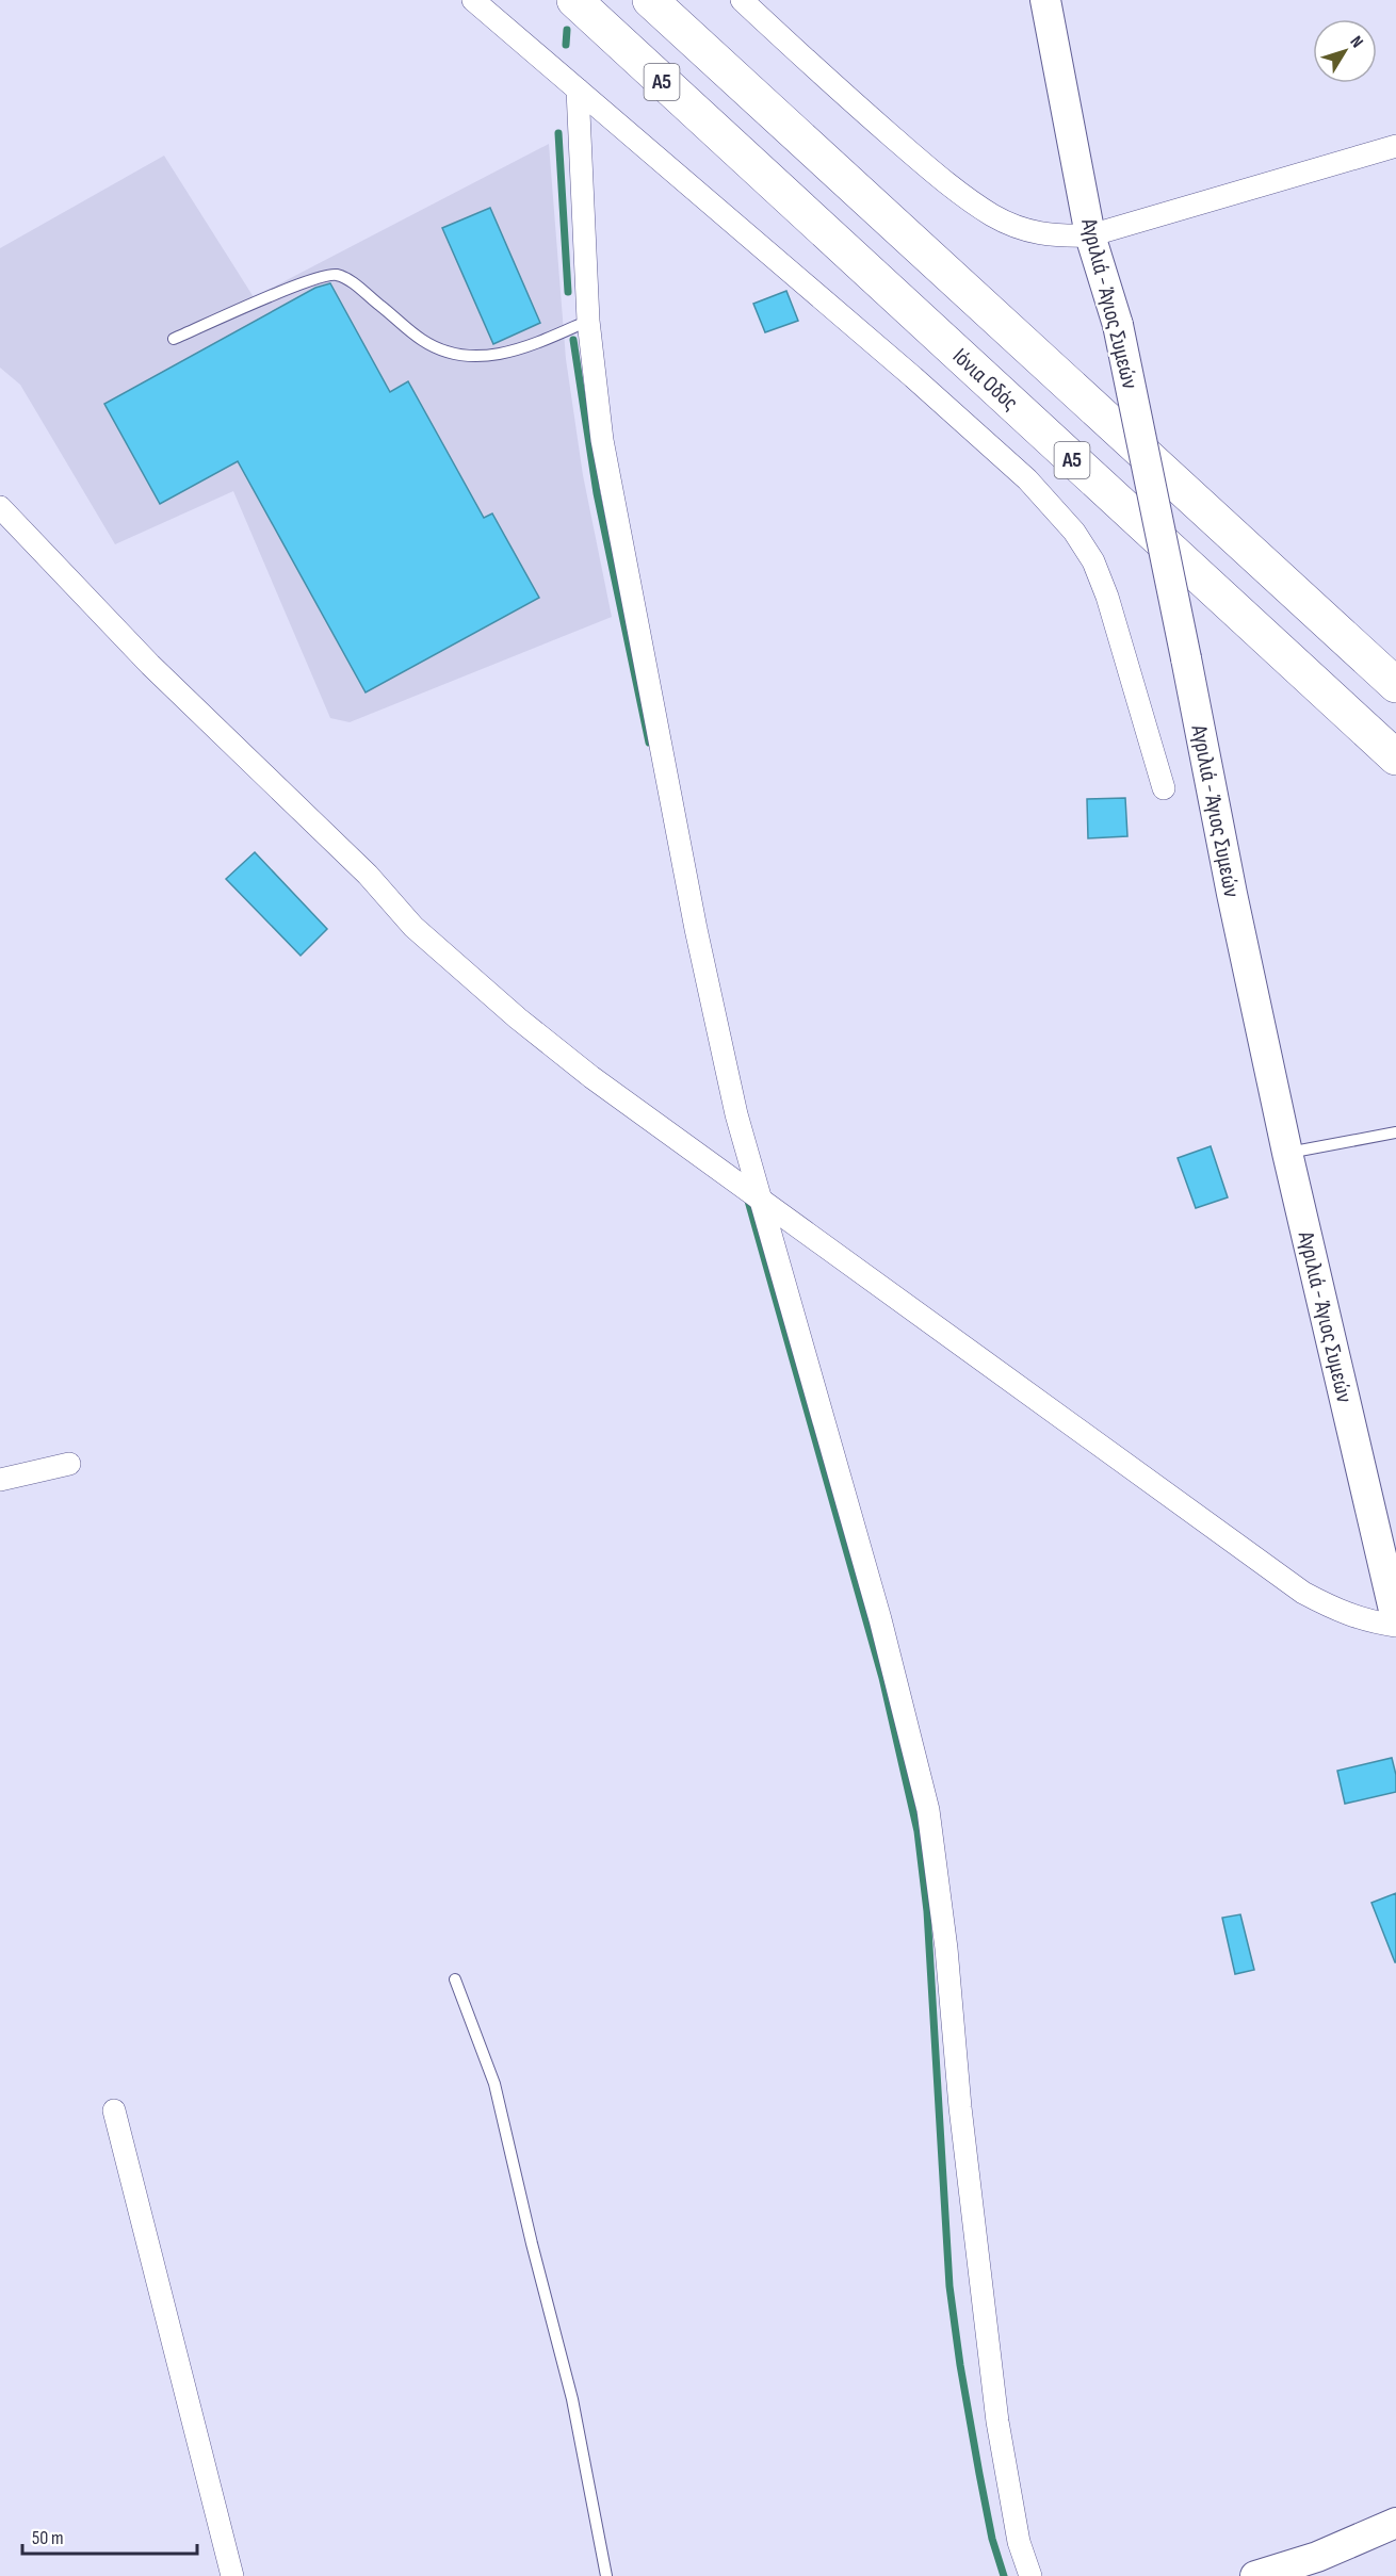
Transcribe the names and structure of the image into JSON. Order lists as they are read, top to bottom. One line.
{"streets":{"highway":["Α5","Ιόνια Οδός"],"main road":["Αγριλιά - Άγιος Συμεών"]},"scale_bar":"50 m","north":"top right"}
